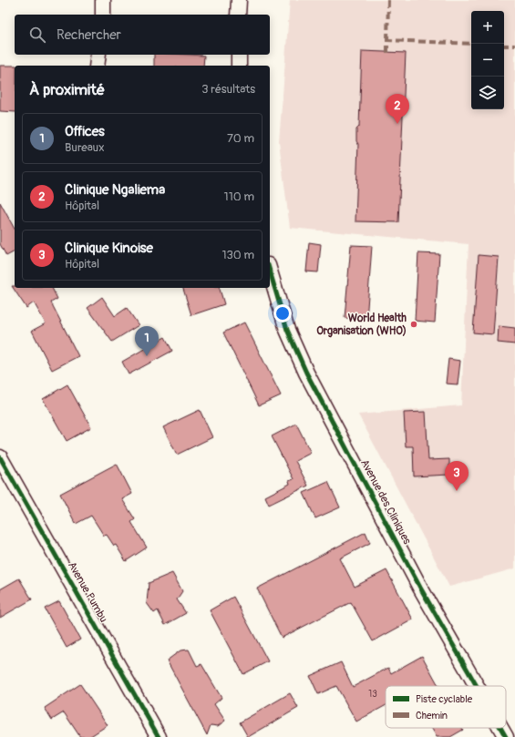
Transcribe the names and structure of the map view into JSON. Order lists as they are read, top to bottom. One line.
{"streets":{"street":["Avenue des Cliniques","Avenue Pumbu"]},"places":["World Health Organisation (WHO)"],"house_numbers":["13"],"legend":["Piste cyclable","Chemin"],"page":{"map_buttons":["+","−"],"search":"Rechercher","heading":["À proximité","3 résultats"],"pins":["2","1","3"],"list":[{"mark":"1","name":"Offices","note":"Bureaux","value":"70 m"},{"mark":"2","name":"Clinique Ngaliema","note":"Hôpital","value":"110 m"},{"mark":"3","name":"Clinique Kinoise","note":"Hôpital","value":"130 m"}]}}
